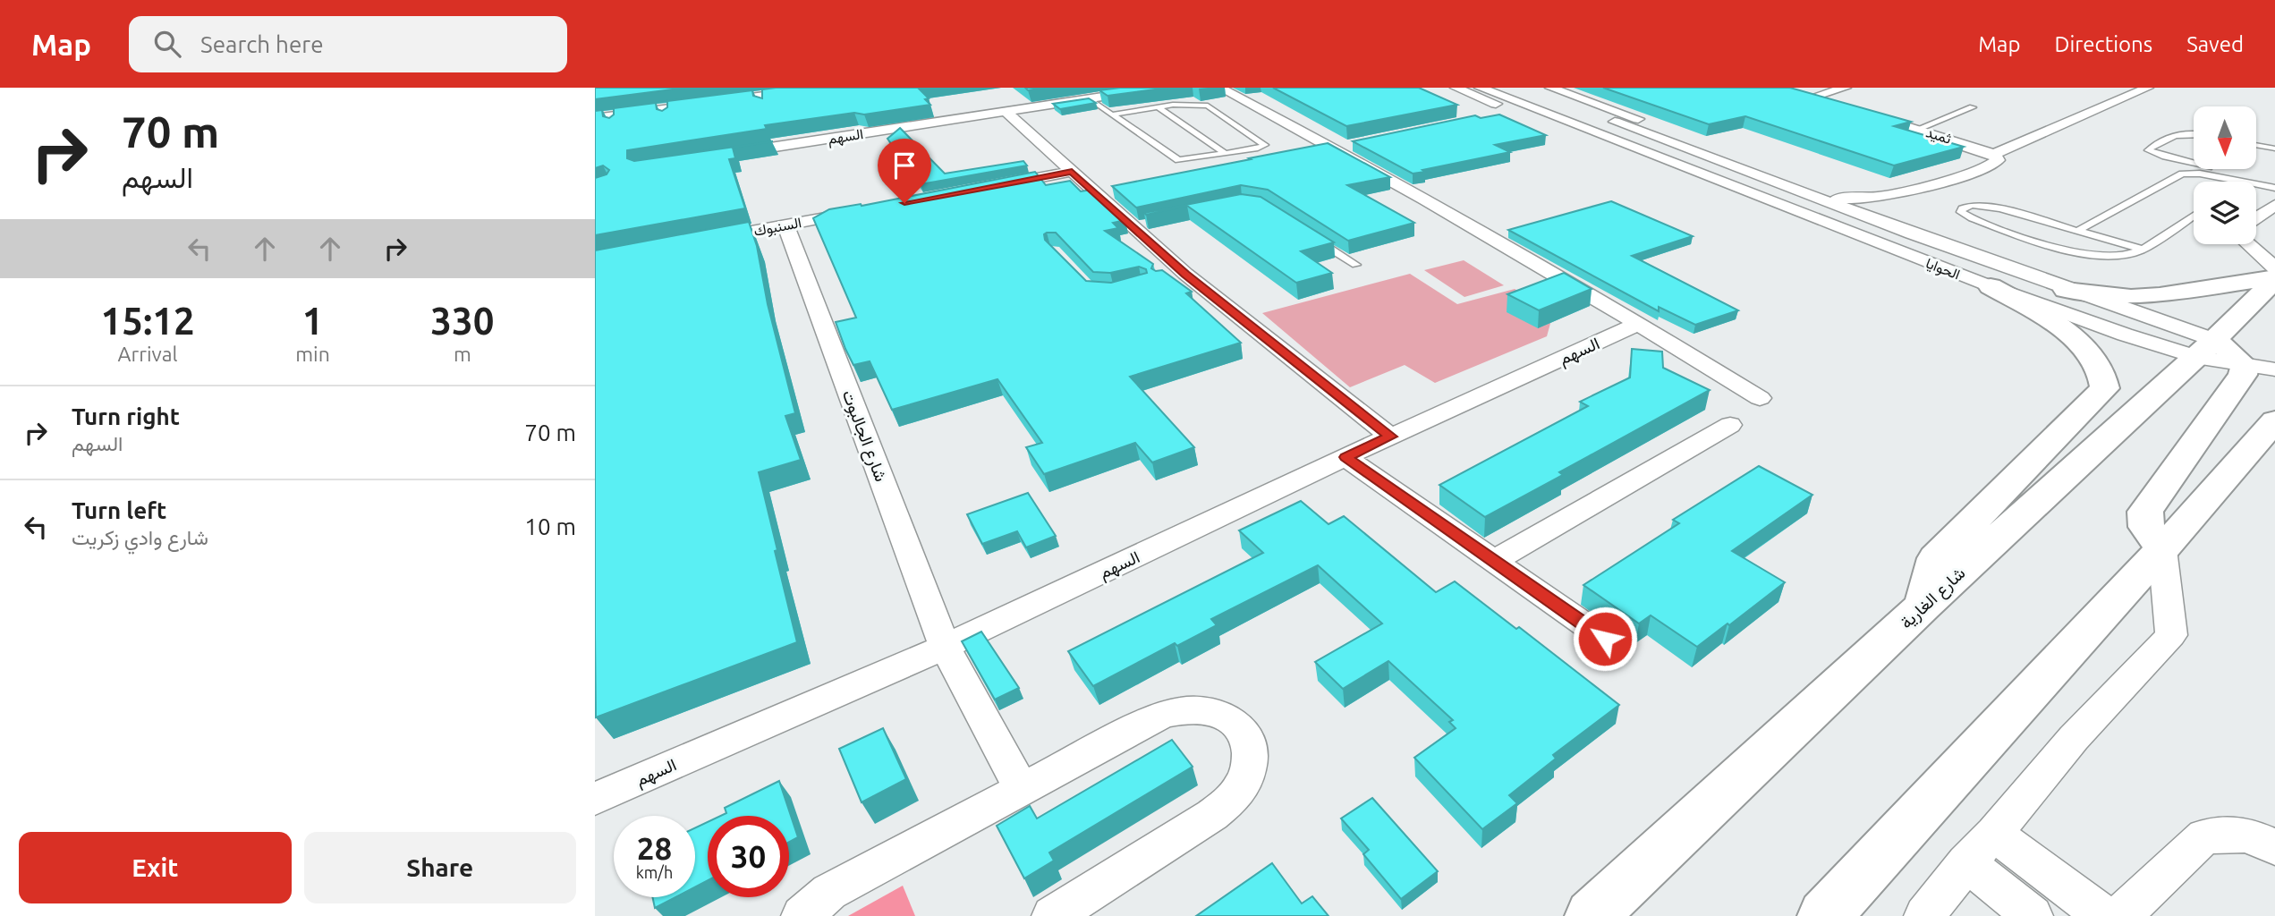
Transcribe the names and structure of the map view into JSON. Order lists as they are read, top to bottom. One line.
{"streets":{"street":["ثميد","السهم","السنبوك","الحوايا","شارع الجالبوت","شارع الغارية"]},"crossings":[["السهم","شارع الجالبوت"],["السنبوك","شارع الجالبوت"],["الحوايا","شارع الغارية"]],"north":"bottom","page":{"header":"Map","search":"Search here","nav":["Map","Directions","Saved"],"turn":["70 m","السهم"],"eta":["15:12","Arrival","1","min","330","m"],"list":[{"name":"Turn right","note":"السهم","value":"70 m"},{"name":"Turn left","note":"شارع وادي زكريت","value":"10 m"}],"speed":"28 km/h","limit":"30","buttons":["Exit","Share"]}}
